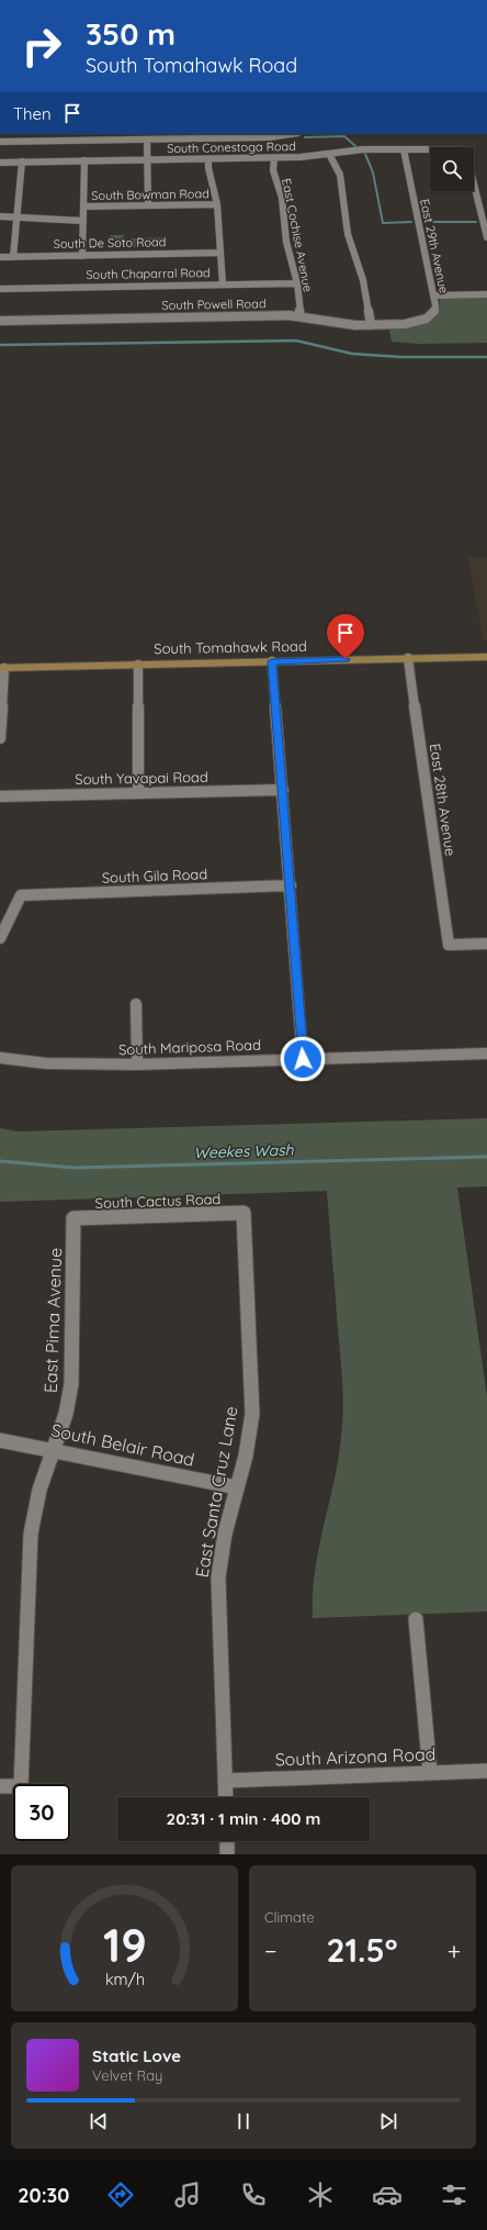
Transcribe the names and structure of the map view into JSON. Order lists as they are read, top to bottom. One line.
{"streets":{"main road":["South Tomahawk Road"],"street":["South Conestoga Road","South Bowman Road","East Cochise Avenue","South De Soto Road","East 29th Avenue","South Chaparral Road","South Powell Road","South Yavapai Road","East 28th Avenue","South Gila Road","South Mariposa Road","South Cactus Road","East Pima Avenue","South Belair Road","East Santa Cruz Lane","South Arizona Road"]},"crossings":[["South Conestoga Road","East Cochise Avenue"],["South Conestoga Road","East 29th Avenue"],["East Cochise Avenue","South Chaparral Road"],["East Cochise Avenue","South Powell Road"],["East 29th Avenue","South Powell Road"],["South Tomahawk Road","East 28th Avenue"],["South Cactus Road","East Pima Avenue"],["South Cactus Road","East Santa Cruz Lane"],["East Pima Avenue","South Belair Road"],["South Belair Road","East Santa Cruz Lane"],["East Santa Cruz Lane","South Arizona Road"]],"water":["Weekes Wash"],"page":{"turn":["350 m","South Tomahawk Road"],"then":"Then","limit":"30","trip":"20:31 · 1 min · 400 m","tile":"Climate","heat":["−","21.5°","+"],"song":["Static Love","Velvet Ray"],"tabs":"20:30","gauge":["19","km/h"]}}
